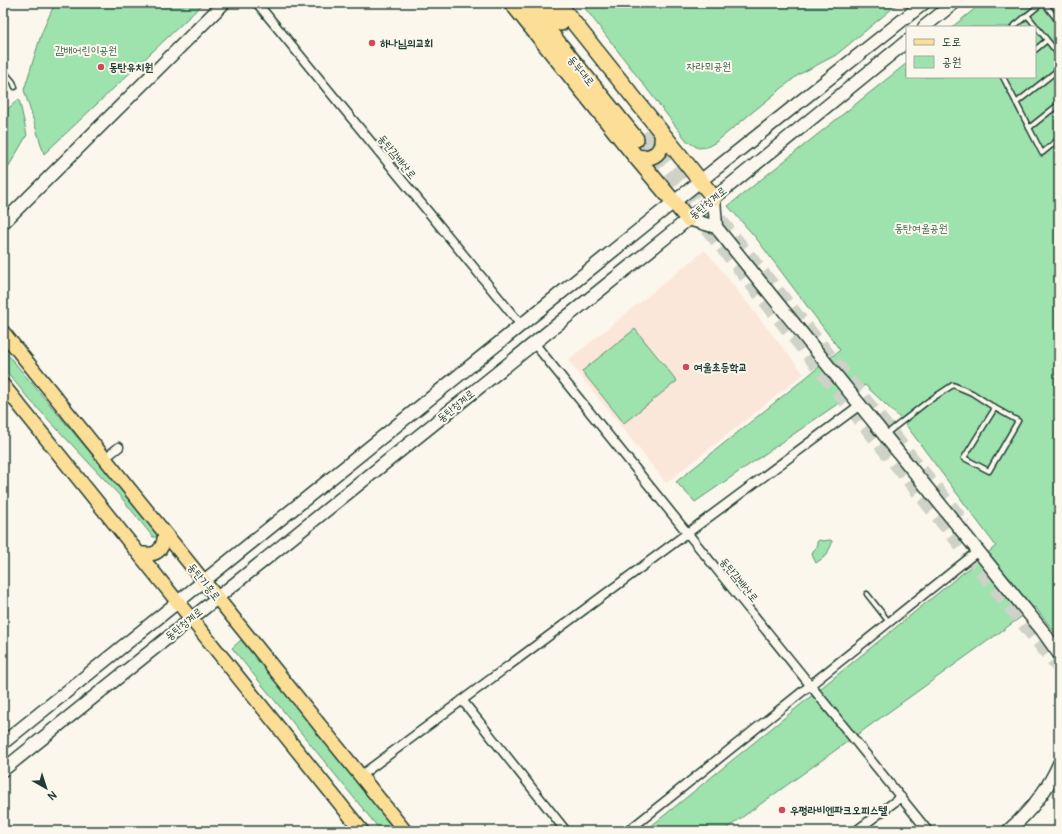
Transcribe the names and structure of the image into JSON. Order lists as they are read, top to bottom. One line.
{"streets":{"highway":["동부대로"],"main road":["동탄기흥로"],"street":["동탄감배산로","동탄청계로"]},"crossings":[["동탄감배산로","동탄청계로"],["동탄청계로","동탄기흥로"]],"parks":["감배어린이공원","자라뫼공원","동탄여울공원"],"places":["하나님의교회","동탄유치원","여울초등학교","우평라비엔파크오피스텔"],"legend":["도로","공원"],"north":"bottom right"}
